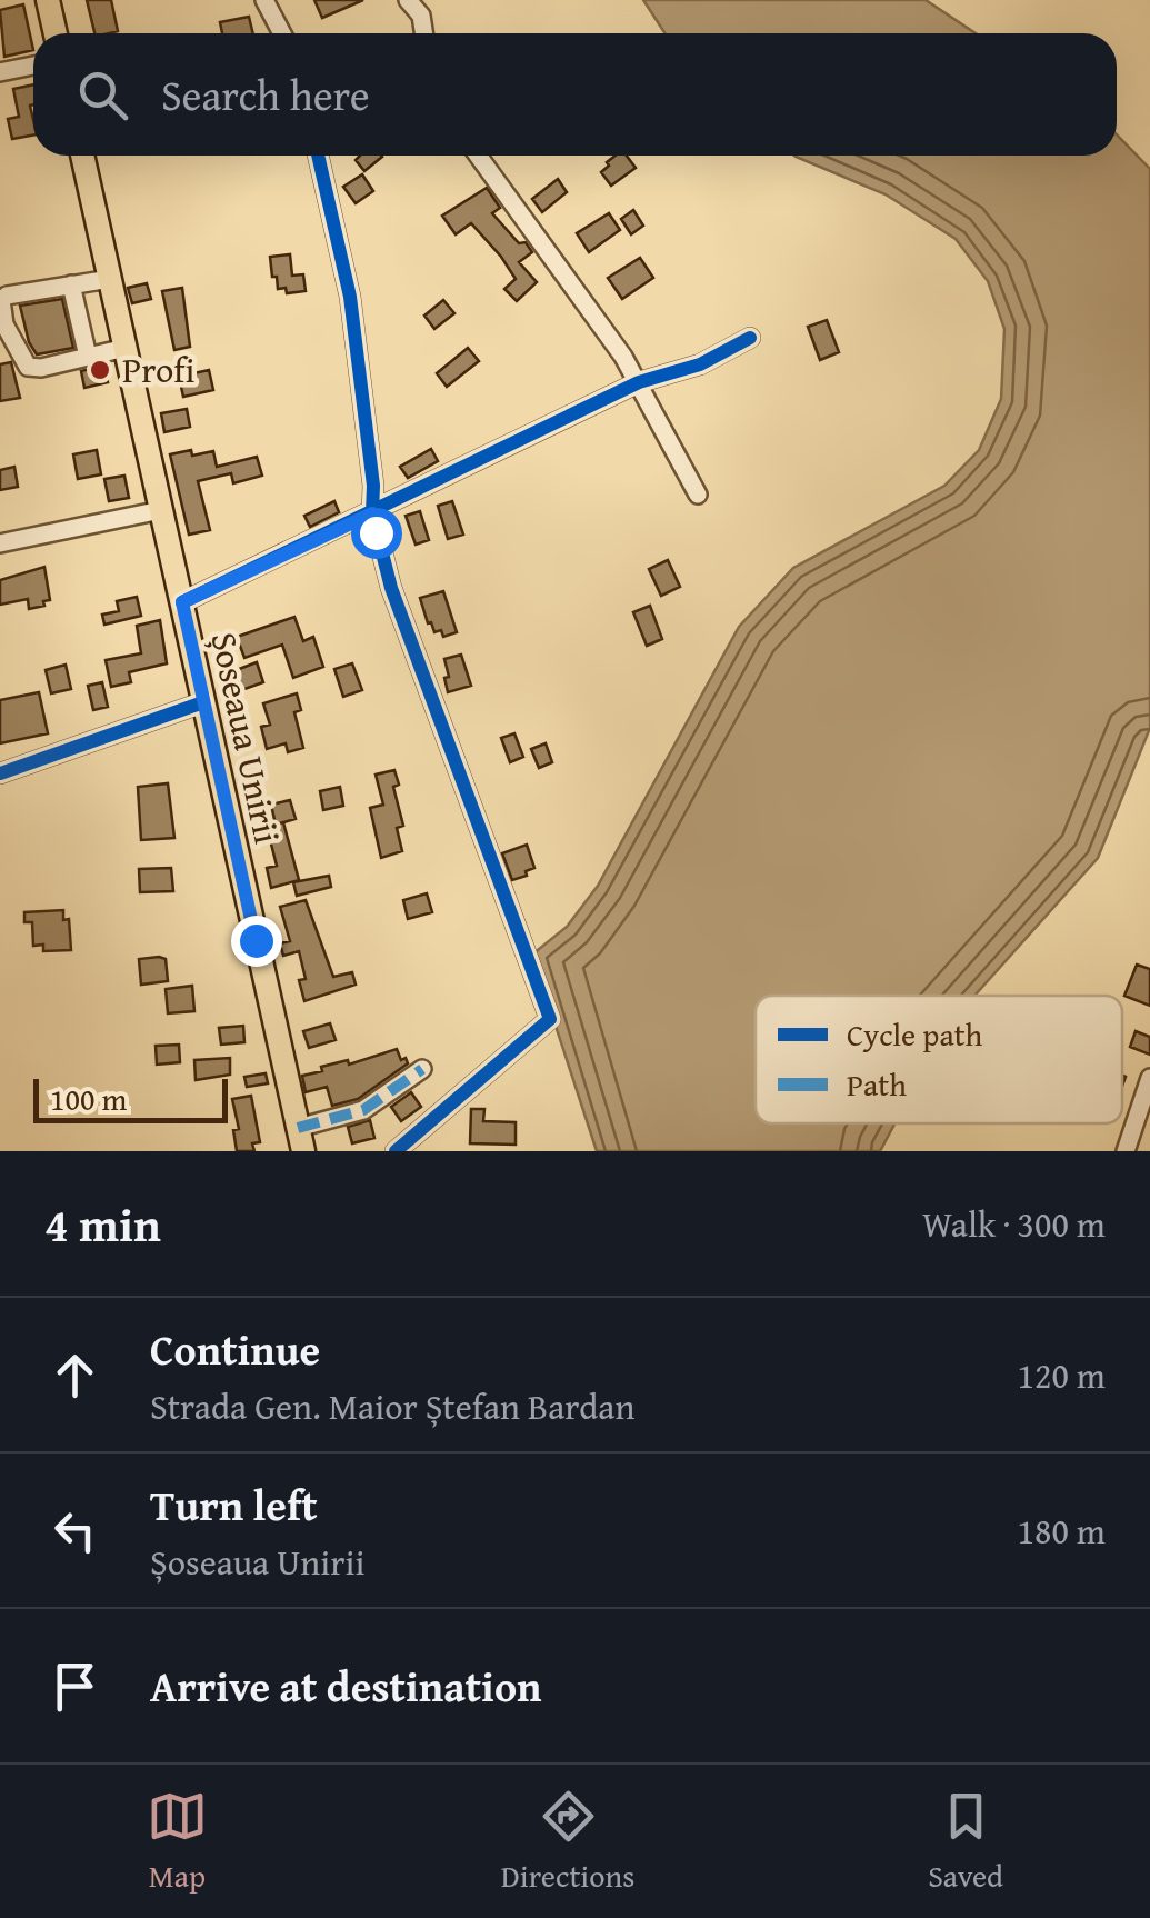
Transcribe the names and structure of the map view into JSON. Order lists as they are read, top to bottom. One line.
{"streets":{"main road":["Șoseaua Unirii"]},"places":["Profi"],"legend":["Cycle path","Path"],"scale_bar":"100 m","page":{"search":"Search here","scale":"100 m","heading":["4 min","Walk · 300 m"],"list":[["Continue","Strada Gen. Maior Ștefan Bardan","120 m"],["Turn left","Șoseaua Unirii","180 m"],"Arrive at destination"],"nav":["Map","Directions","Saved"]}}
